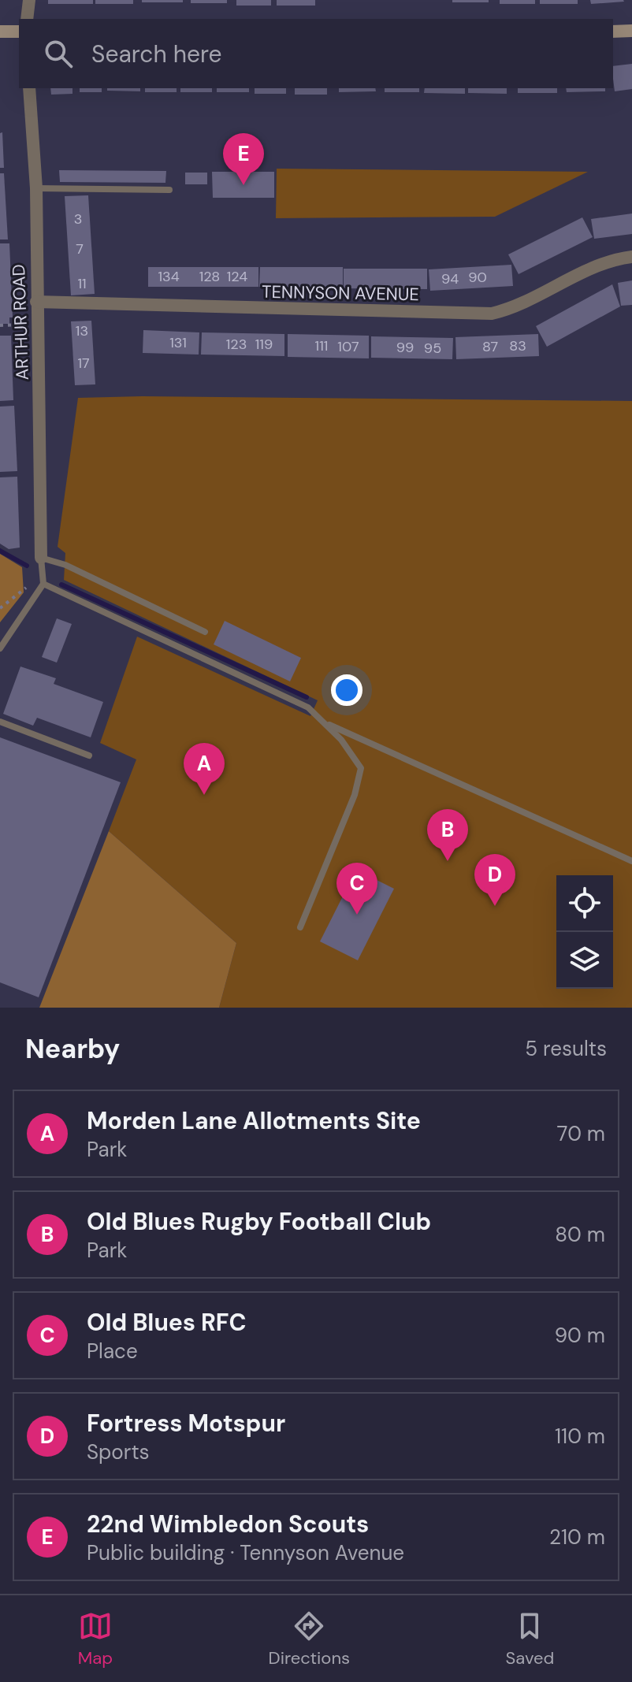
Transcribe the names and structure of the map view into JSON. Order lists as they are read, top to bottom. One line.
{"streets":{"street":["TENNYSON AVENUE","ARTHUR ROAD"]},"crossings":[["TENNYSON AVENUE","ARTHUR ROAD"]],"house_numbers":["3","7","134","128","124","90","94","11","13","131","123","119","111","83","107","87","99","95","17"],"page":{"search":"Search here","pins":["E","A","B","D","C"],"heading":["Nearby","5 results"],"list":[{"mark":"A","name":"Morden Lane Allotments Site","note":"Park","value":"70 m"},{"mark":"B","name":"Old Blues Rugby Football Club","note":"Park","value":"80 m"},{"mark":"C","name":"Old Blues RFC","note":"Place","value":"90 m"},{"mark":"D","name":"Fortress Motspur","note":"Sports","value":"110 m"},{"mark":"E","name":"22nd Wimbledon Scouts","note":"Public building · Tennyson Avenue","value":"210 m"}],"nav":["Map","Directions","Saved"]}}
